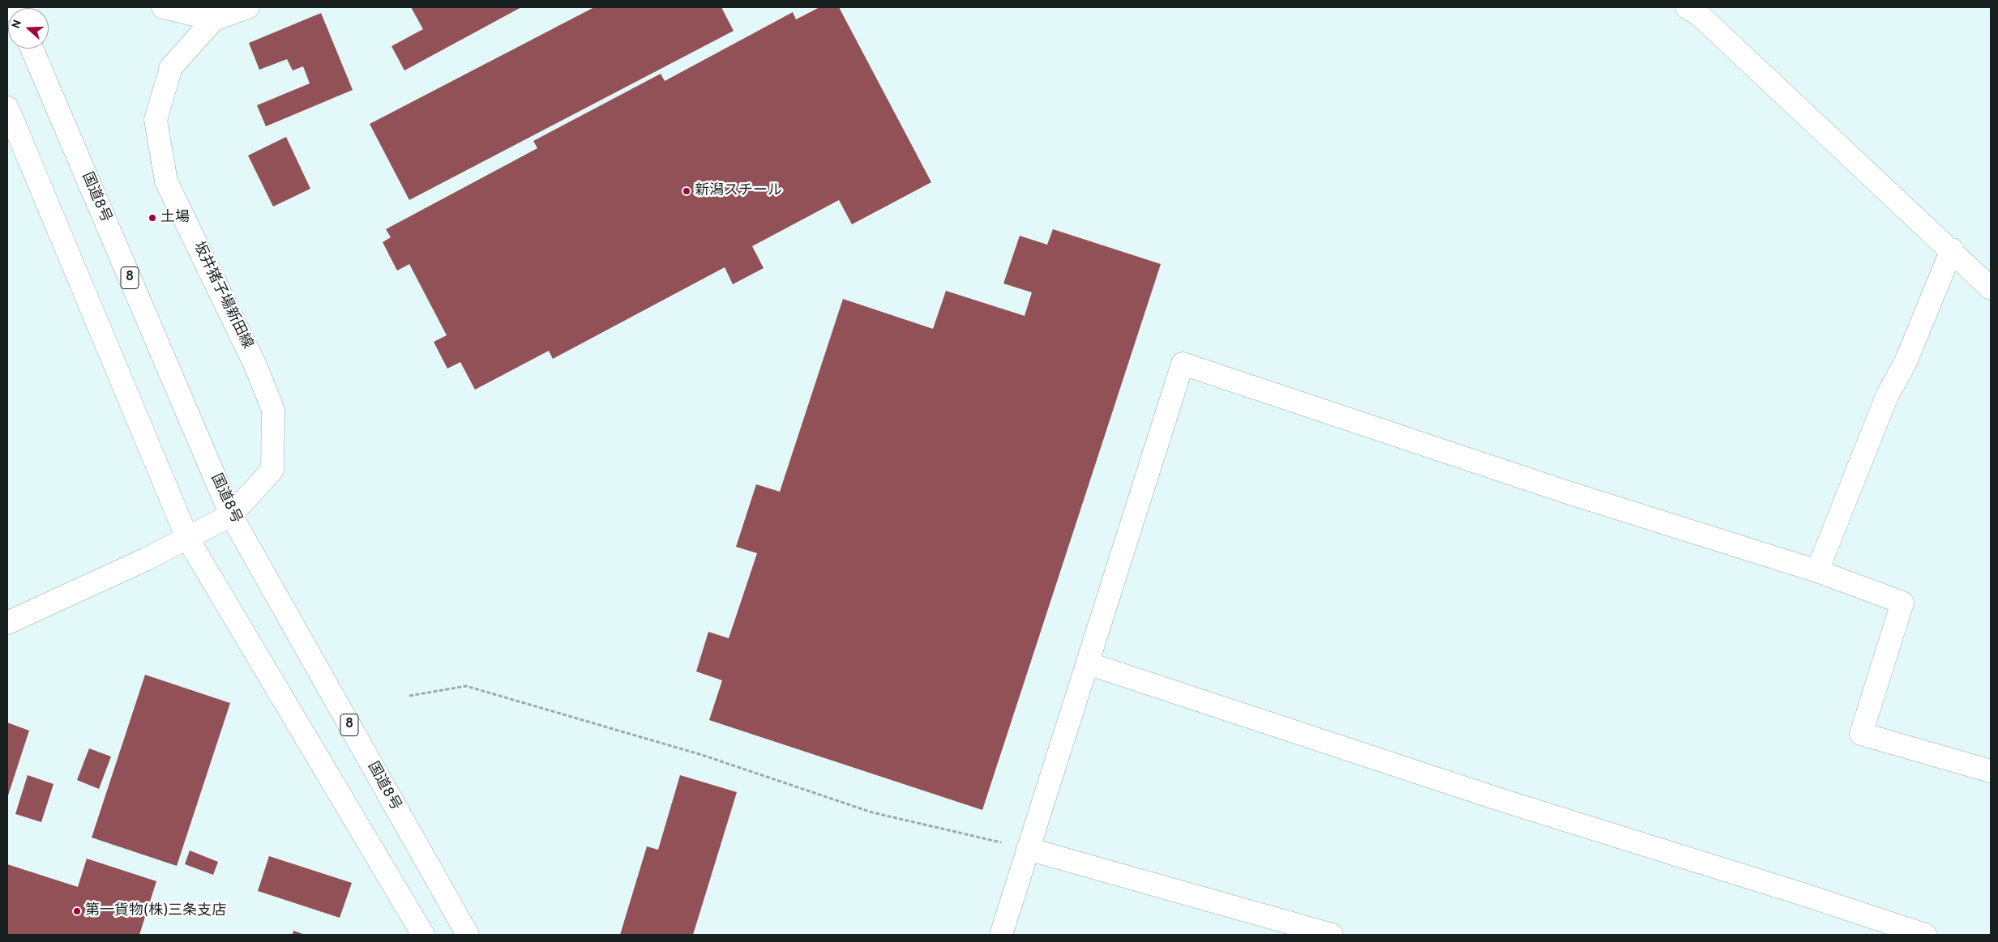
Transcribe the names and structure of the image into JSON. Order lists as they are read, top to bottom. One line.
{"streets":{"main road":["国道8号","8","坂井猪子場新田線"]},"crossings":[["国道8号","坂井猪子場新田線"]],"places":["新潟スチール","土場","第一貨物(株)三条支店"],"north":"left"}
